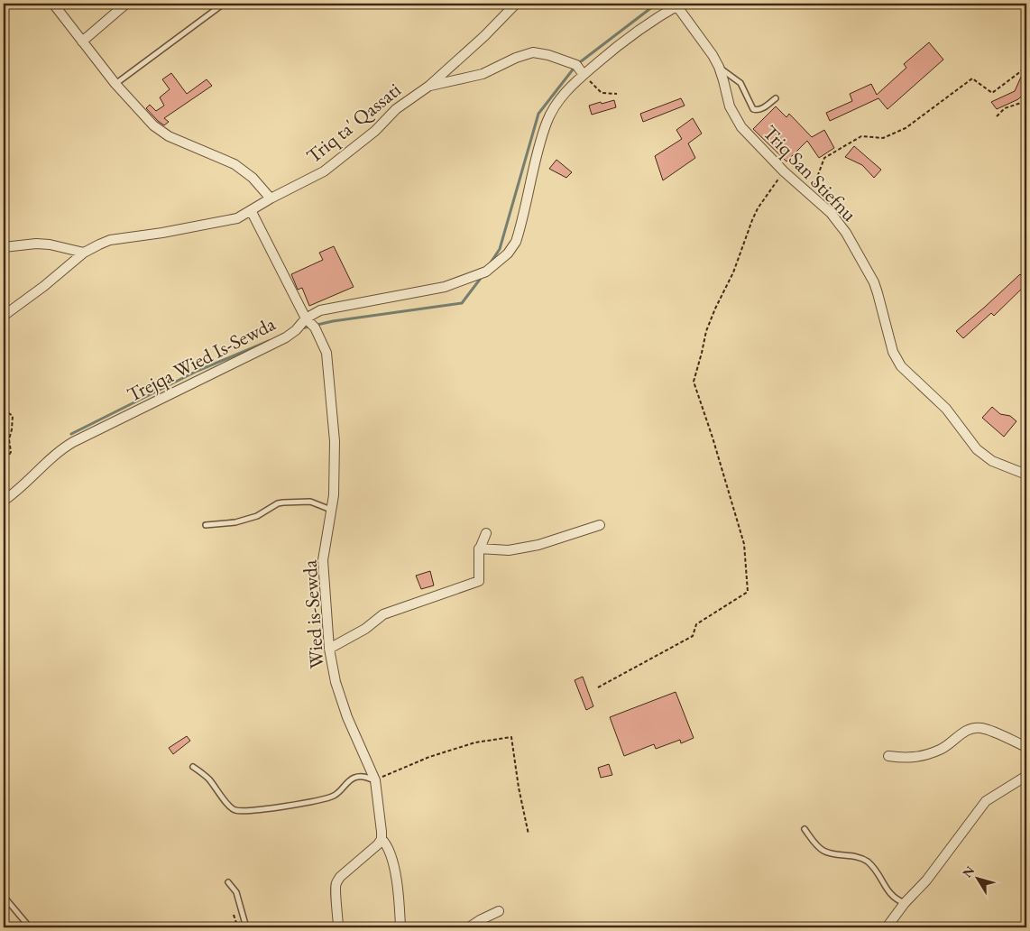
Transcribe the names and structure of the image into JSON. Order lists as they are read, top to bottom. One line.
{"streets":{"street":["Triq ta' Qassati","Triq San Stiefnu","Trejqa Wied Is-Sewda","Wied is-Sewda"]},"crossings":[["Triq ta' Qassati","Wied is-Sewda"],["Triq San Stiefnu","Trejqa Wied Is-Sewda"],["Trejqa Wied Is-Sewda","Wied is-Sewda"]],"north":"top left"}
